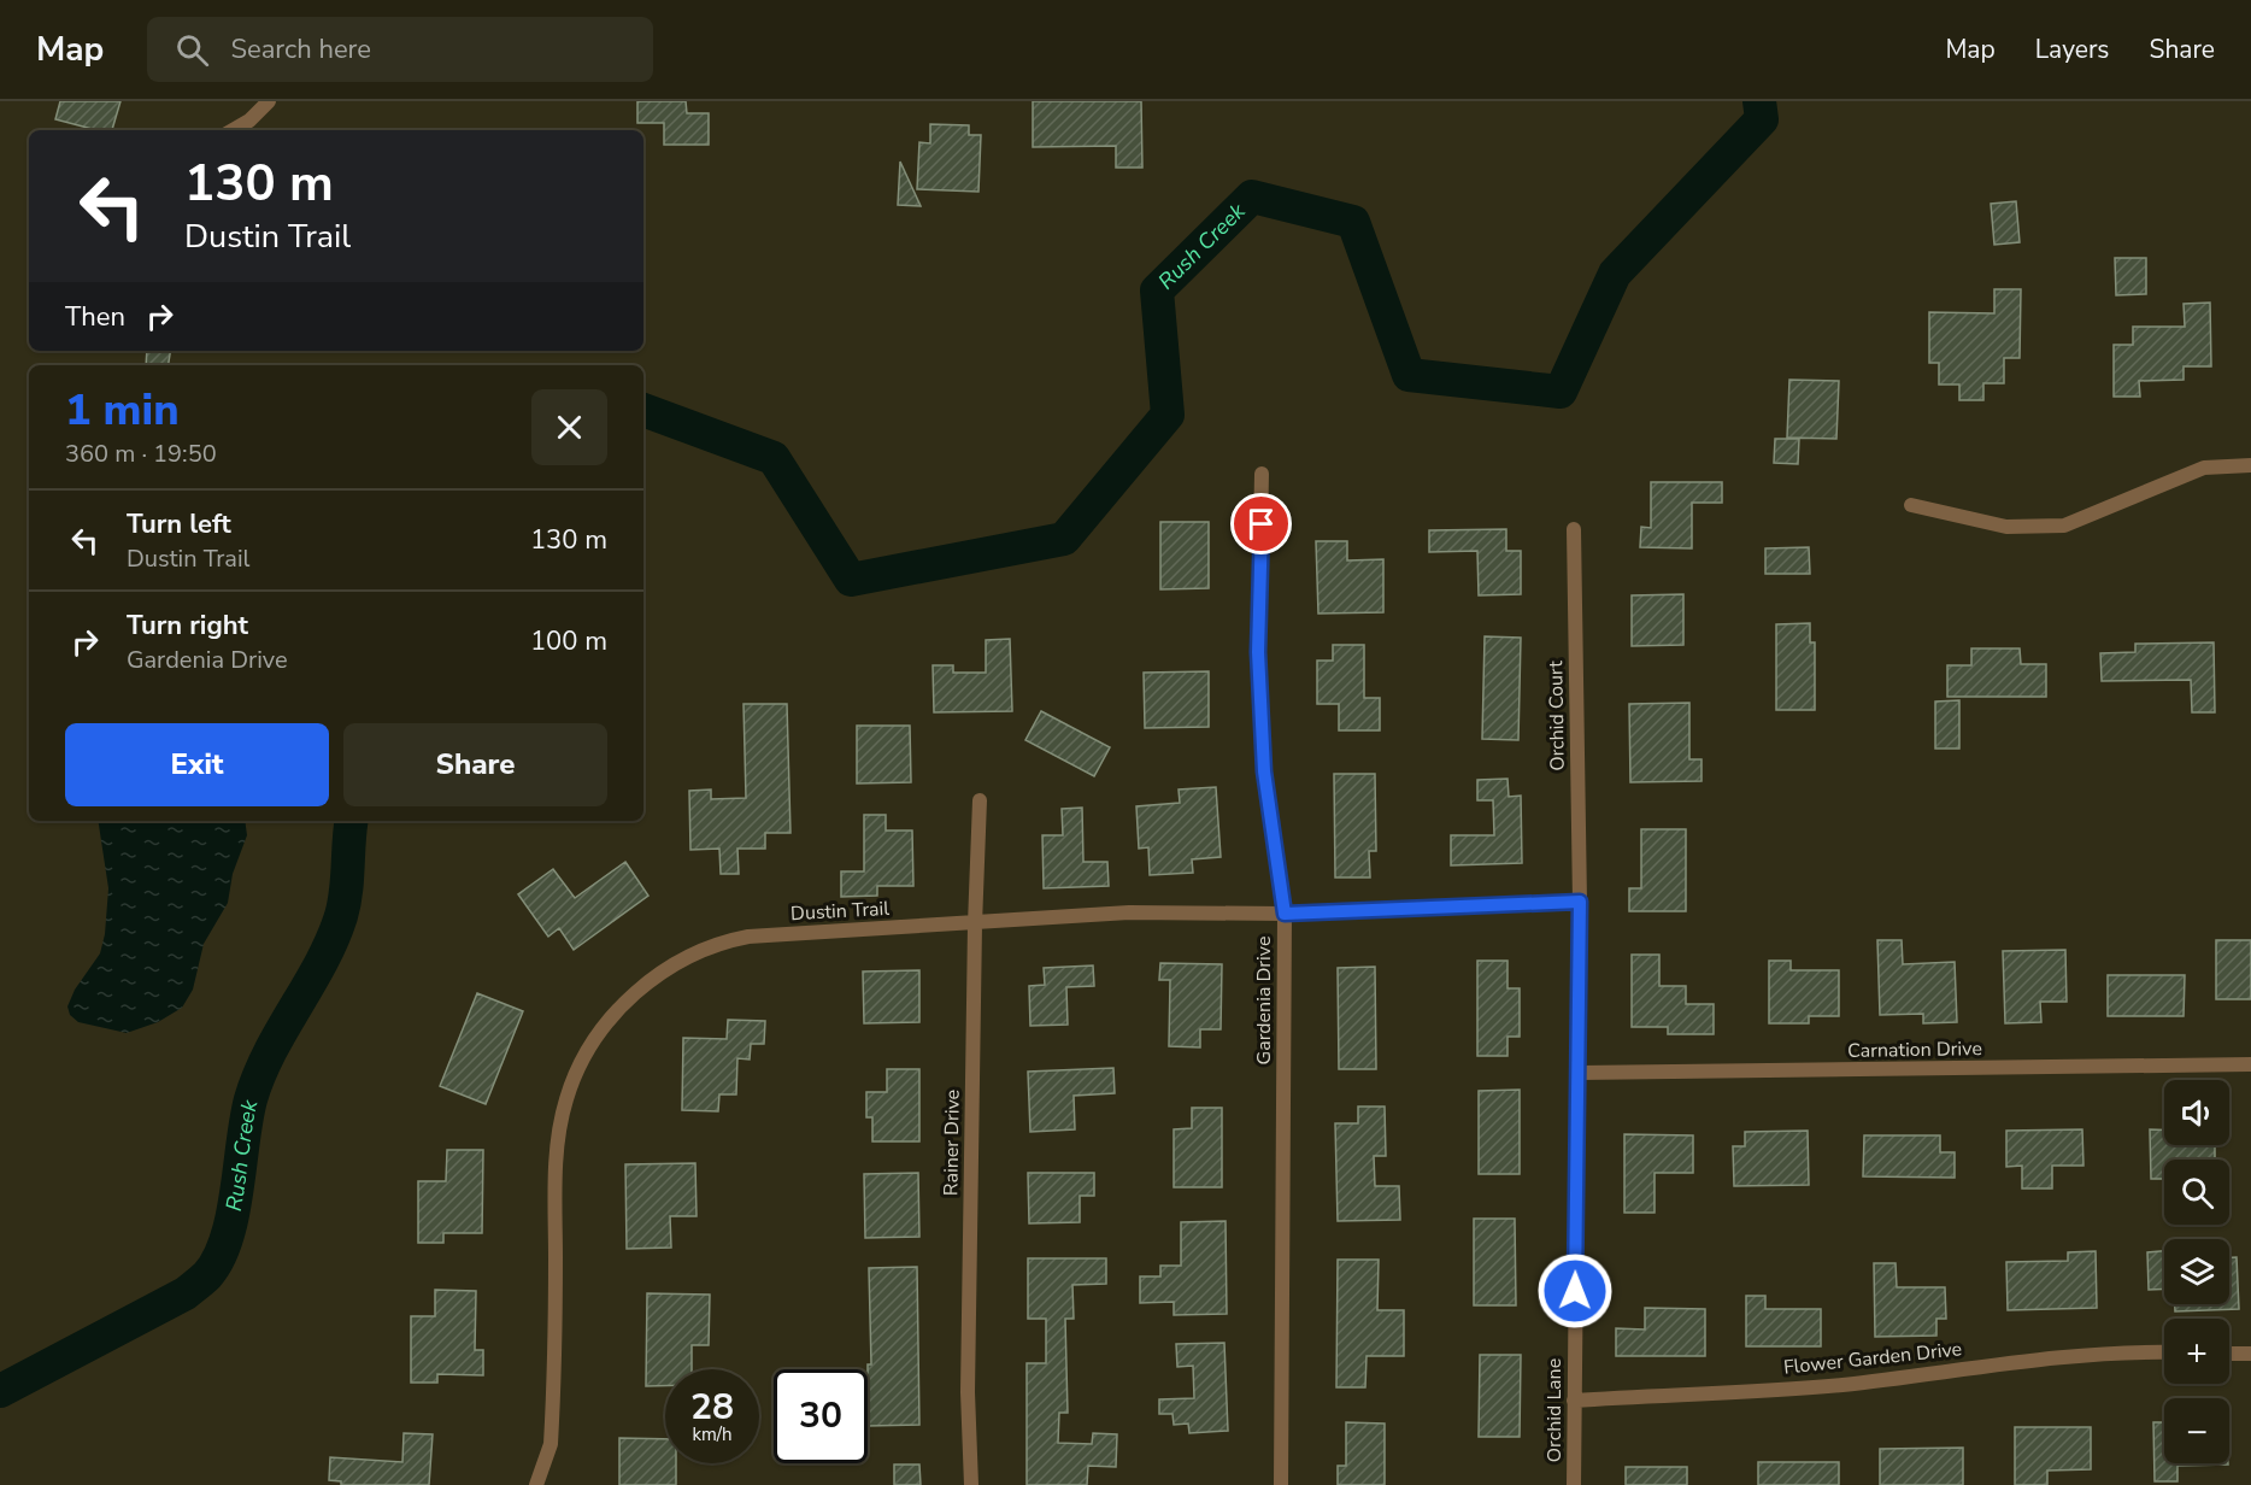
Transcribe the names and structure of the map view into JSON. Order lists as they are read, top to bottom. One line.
{"streets":{"street":["Orchid Court","Dustin Trail","Gardenia Drive","Carnation Drive","Rainer Drive","Flower Garden Drive","Orchid Lane"]},"crossings":[["Orchid Court","Dustin Trail"],["Orchid Court","Orchid Lane"],["Dustin Trail","Gardenia Drive"],["Dustin Trail","Rainer Drive"],["Dustin Trail","Orchid Lane"],["Carnation Drive","Orchid Lane"],["Flower Garden Drive","Orchid Lane"]],"water":["Rush Creek"],"page":{"header":"Map","search":"Search here","nav":["Map","Layers","Share"],"turn":["130 m","Dustin Trail"],"then":"Then","heading":["1 min","360 m · 19:50"],"list":[{"name":"Turn left","note":"Dustin Trail","value":"130 m"},{"name":"Turn right","note":"Gardenia Drive","value":"100 m"}],"buttons":["Exit","Share"],"map_buttons":["+","−"],"speed":"28 km/h","limit":"30"}}
